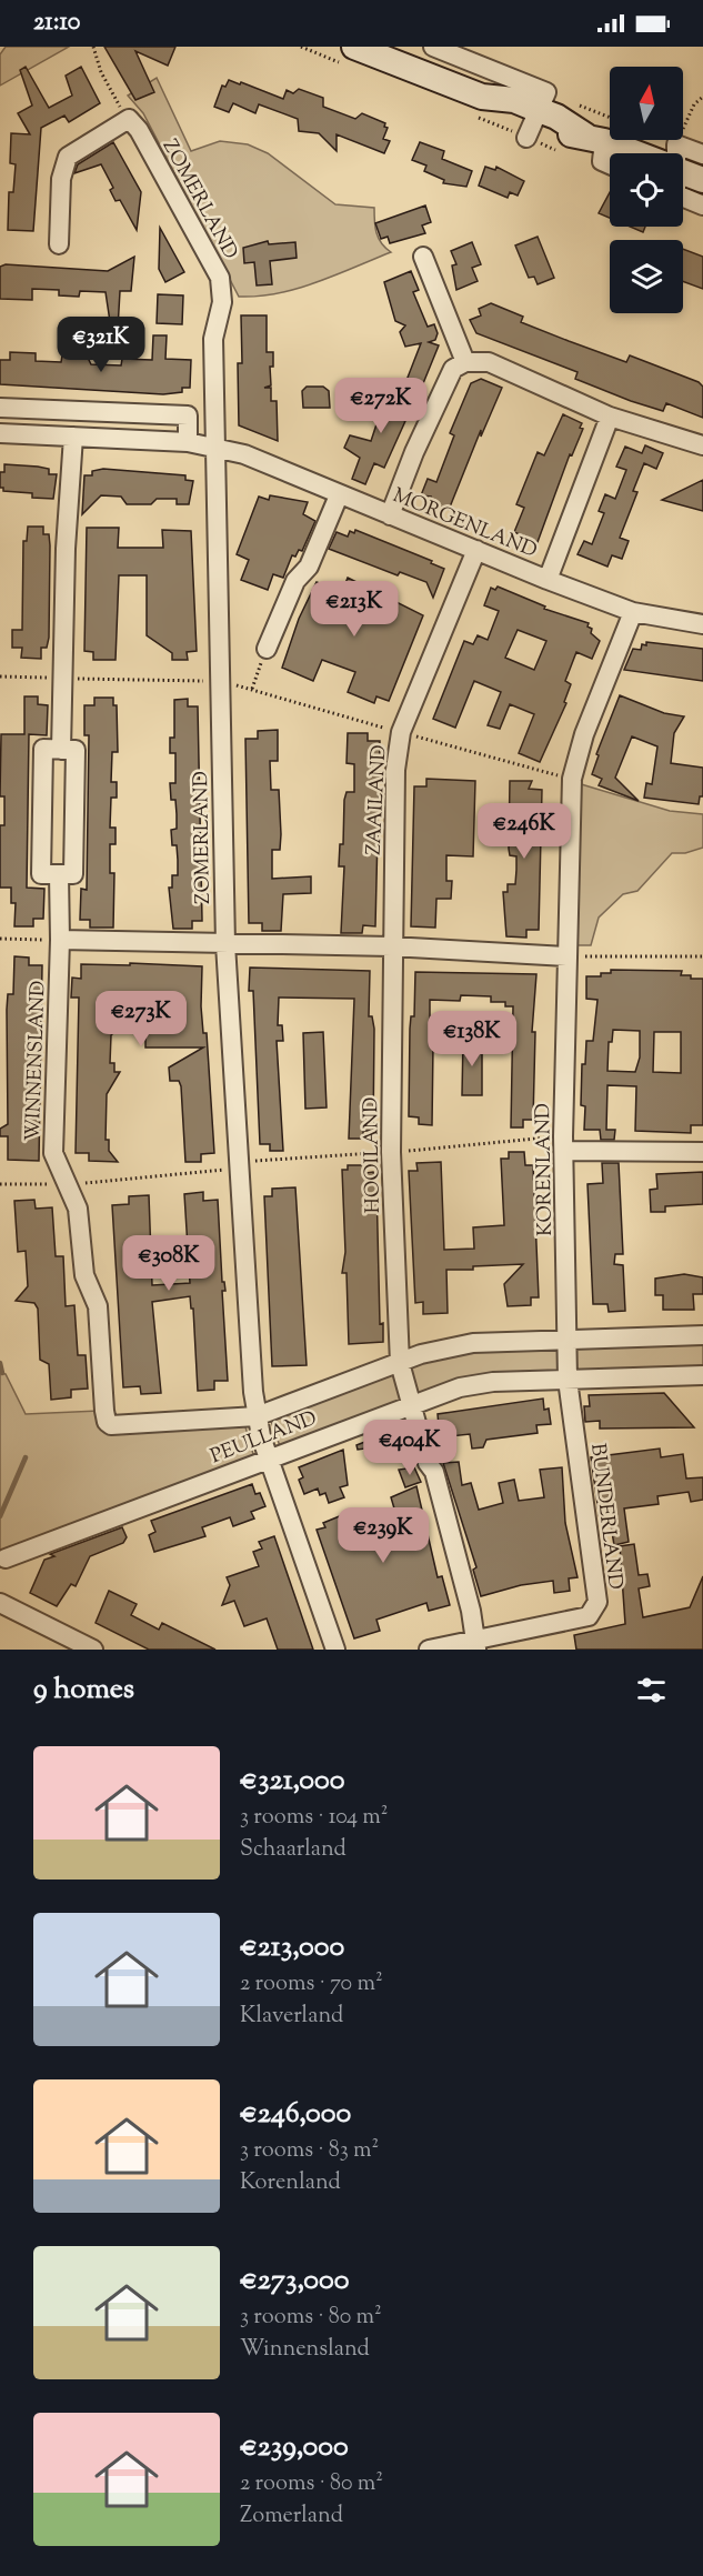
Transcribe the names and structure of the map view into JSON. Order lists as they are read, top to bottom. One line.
{"streets":{"street":["ZOMERLAND","MORGENLAND","ZAAILAND","WINNENSLAND","HOOILAND","KORENLAND","PEULLAND","BUNDERLAND"]},"crossings":[["ZOMERLAND","MORGENLAND"],["ZOMERLAND","WINNENSLAND"],["ZOMERLAND","PEULLAND"],["MORGENLAND","ZAAILAND"],["MORGENLAND","KORENLAND"],["ZAAILAND","HOOILAND"],["WINNENSLAND","PEULLAND"],["HOOILAND","PEULLAND"],["HOOILAND","BUNDERLAND"],["KORENLAND","PEULLAND"],["KORENLAND","BUNDERLAND"],["PEULLAND","BUNDERLAND"]],"north":"top","page":{"status":"21:10","price":["€321K","€272K","€213K","€246K","€273K","€138K","€308K","€404K","€239K"],"heading":"9 homes","list":[{"name":"€321,000","note":"3 rooms · 104 m² · Schaarland"},{"name":"€213,000","note":"2 rooms · 70 m² · Klaverland"},{"name":"€246,000","note":"3 rooms · 83 m² · Korenland"},{"name":"€273,000","note":"3 rooms · 80 m² · Winnensland"},{"name":"€239,000","note":"2 rooms · 80 m² · Zomerland"}]}}
